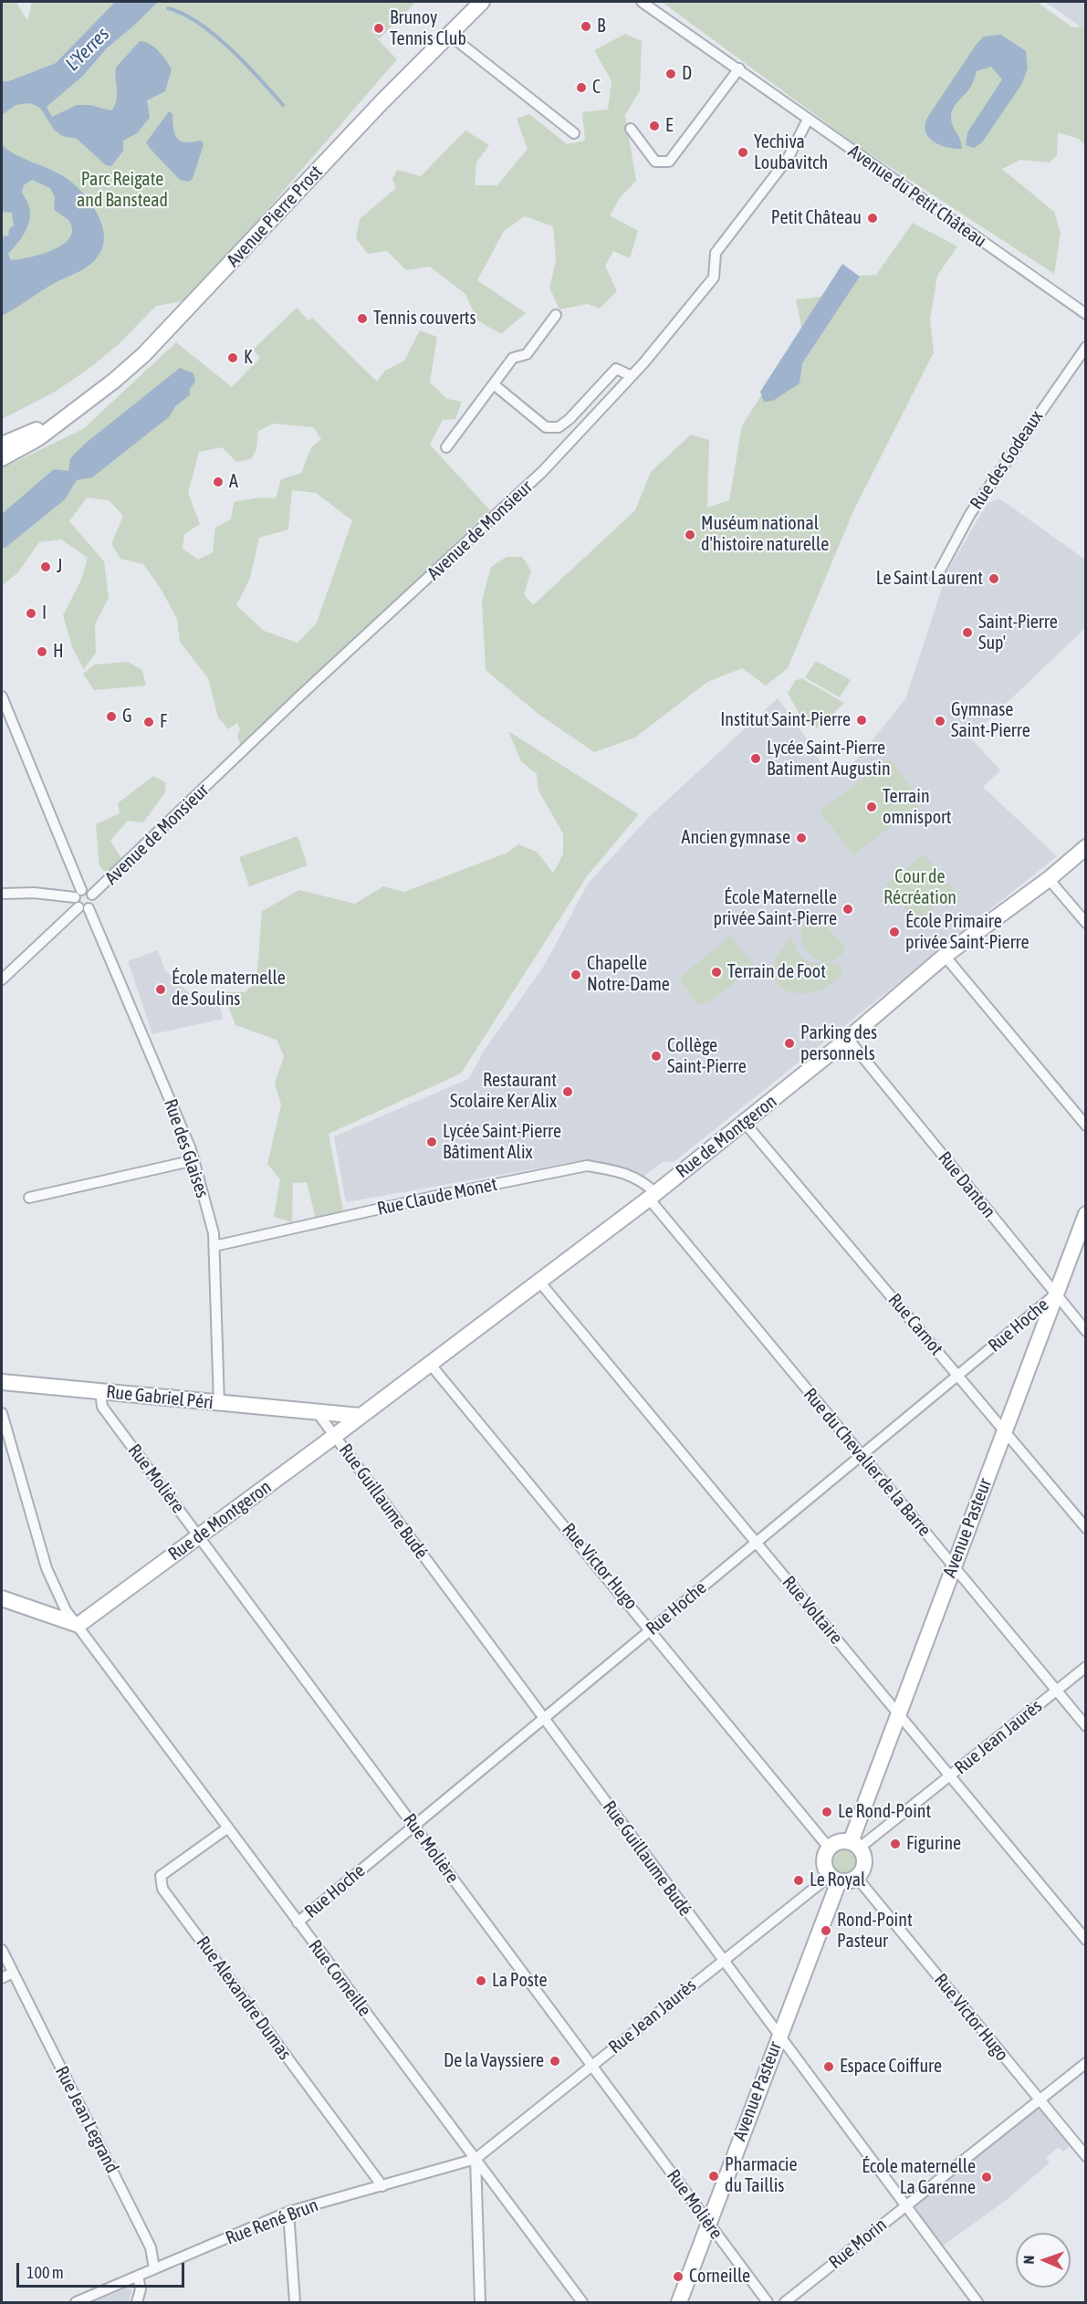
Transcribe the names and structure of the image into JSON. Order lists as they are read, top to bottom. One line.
{"streets":{"street":["Avenue du Petit Château","Avenue Pierre Prost","Rue des Godeaux","Avenue de Monsieur","Rue de Montgeron","Rue des Glaises","Rue Danton","Rue Claude Monet","Rue Carnot","Rue Hoche","Rue Gabriel Péri","Rue du Chevalier de la Barre","Rue Molière","Rue Guillaume Budé","Avenue Pasteur","Rue Victor Hugo","Rue Voltaire","Rue Jean Jaurès","Rue Corneille","Rue Alexandre Dumas","Rue Jean Legrand","Rue René Brun","Rue Morin"]},"crossings":[["Avenue du Petit Château","Avenue de Monsieur"],["Rue de Montgeron","Rue Danton"],["Rue de Montgeron","Rue Claude Monet"],["Rue de Montgeron","Rue Carnot"],["Rue de Montgeron","Rue du Chevalier de la Barre"],["Rue de Montgeron","Rue Molière"],["Rue de Montgeron","Rue Guillaume Budé"],["Rue de Montgeron","Rue Victor Hugo"],["Rue de Montgeron","Rue Voltaire"],["Rue de Montgeron","Rue Corneille"],["Rue des Glaises","Rue Claude Monet"],["Rue des Glaises","Rue Gabriel Péri"],["Rue Danton","Rue Hoche"],["Rue Danton","Avenue Pasteur"],["Rue Claude Monet","Rue du Chevalier de la Barre"],["Rue Carnot","Rue Hoche"],["Rue Carnot","Avenue Pasteur"],["Rue Hoche","Rue du Chevalier de la Barre"],["Rue Hoche","Rue Molière"],["Rue Hoche","Rue Guillaume Budé"],["Rue Hoche","Avenue Pasteur"],["Rue Hoche","Rue Victor Hugo"],["Rue Hoche","Rue Voltaire"],["Rue Hoche","Rue Corneille"],["Rue Gabriel Péri","Rue Molière"],["Rue Gabriel Péri","Rue Guillaume Budé"],["Rue du Chevalier de la Barre","Avenue Pasteur"],["Rue du Chevalier de la Barre","Rue Jean Jaurès"],["Rue Molière","Avenue Pasteur"],["Rue Molière","Rue Jean Jaurès"],["Rue Guillaume Budé","Avenue Pasteur"],["Rue Guillaume Budé","Rue Jean Jaurès"],["Rue Guillaume Budé","Rue Morin"],["Avenue Pasteur","Rue Victor Hugo"],["Avenue Pasteur","Rue Voltaire"],["Avenue Pasteur","Rue Jean Jaurès"],["Rue Victor Hugo","Rue Jean Jaurès"],["Rue Victor Hugo","Rue Morin"],["Rue Voltaire","Rue Jean Jaurès"],["Rue Jean Jaurès","Rue Corneille"],["Rue Jean Jaurès","Rue René Brun"],["Rue Corneille","Rue Alexandre Dumas"],["Rue Corneille","Rue René Brun"],["Rue Alexandre Dumas","Rue René Brun"],["Rue Jean Legrand","Rue René Brun"]],"water":["L'Yerres"],"parks":["Parc Reigate and Banstead","Cour de Récréation"],"places":["B","Brunoy Tennis Club","D","C","E","Yechiva Loubavitch","Petit Château","Tennis couverts","K","A","Muséum national d'histoire naturelle","J","Le Saint Laurent","I","Saint-Pierre Sup'","H","G","Institut Saint-Pierre","Gymnase Saint-Pierre","F","Lycée Saint-Pierre Batiment Augustin","Terrain omnisport","Ancien gymnase","École Maternelle privée Saint-Pierre","École Primaire privée Saint-Pierre","Terrain de Foot","Chapelle Notre-Dame","École maternelle de Soulins","Parking des personnels","Collège Saint-Pierre","Restaurant Scolaire Ker Alix","Lycée Saint-Pierre Bâtiment Alix","Le Rond-Point","Figurine","Le Royal","Rond-Point Pasteur","La Poste","De la Vayssiere","Espace Coiffure","Pharmacie du Taillis","École maternelle La Garenne","Corneille"],"scale_bar":"100 m","north":"left"}
